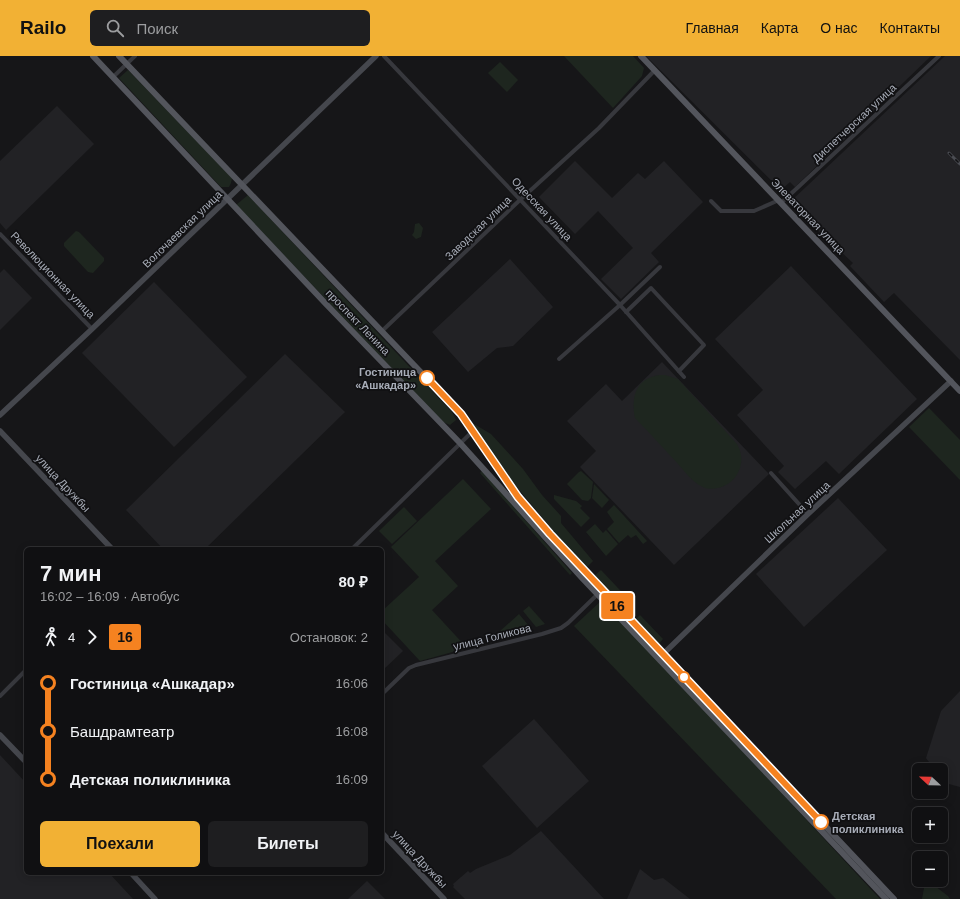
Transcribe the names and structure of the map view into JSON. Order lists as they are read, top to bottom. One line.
{"streets":{"main road":["Элеваторная улица","проспект Ленина"],"street":["Диспетчерская улица","Одесская улица","Заводская улица","Волочаевская улица","Революционная улица","улица Дружбы","Школьная улица","улица Голикова"]},"crossings":[["Диспетчерская улица","Элеваторная улица"],["Одесская улица","Заводская улица"],["Элеваторная улица","Заводская улица"],["Элеваторная улица","Школьная улица"],["Заводская улица","проспект Ленина"],["Волочаевская улица","Революционная улица"],["Волочаевская улица","проспект Ленина"],["проспект Ленина","Школьная улица"],["проспект Ленина","улица Голикова"]],"places":["Гостиница «Ашкадар»","Детская поликлиника"],"lines":["bus line 16"],"north":"left","page":{"header":"Railo","search":"Поиск","nav":["Главная","Карта","О нас","Контакты"],"on_map":"16","heading":["7 мин","16:02 – 16:09 · Автобус","80 ₽"],"legs":["4","16","Остановок: 2"],"list":[{"name":"Гостиница «Ашкадар»","value":"16:06"},{"name":"Башдрамтеатр","value":"16:08"},{"name":"Детская поликлиника","value":"16:09"}],"map_buttons":["+","−"],"buttons":["Поехали","Билеты"]}}
